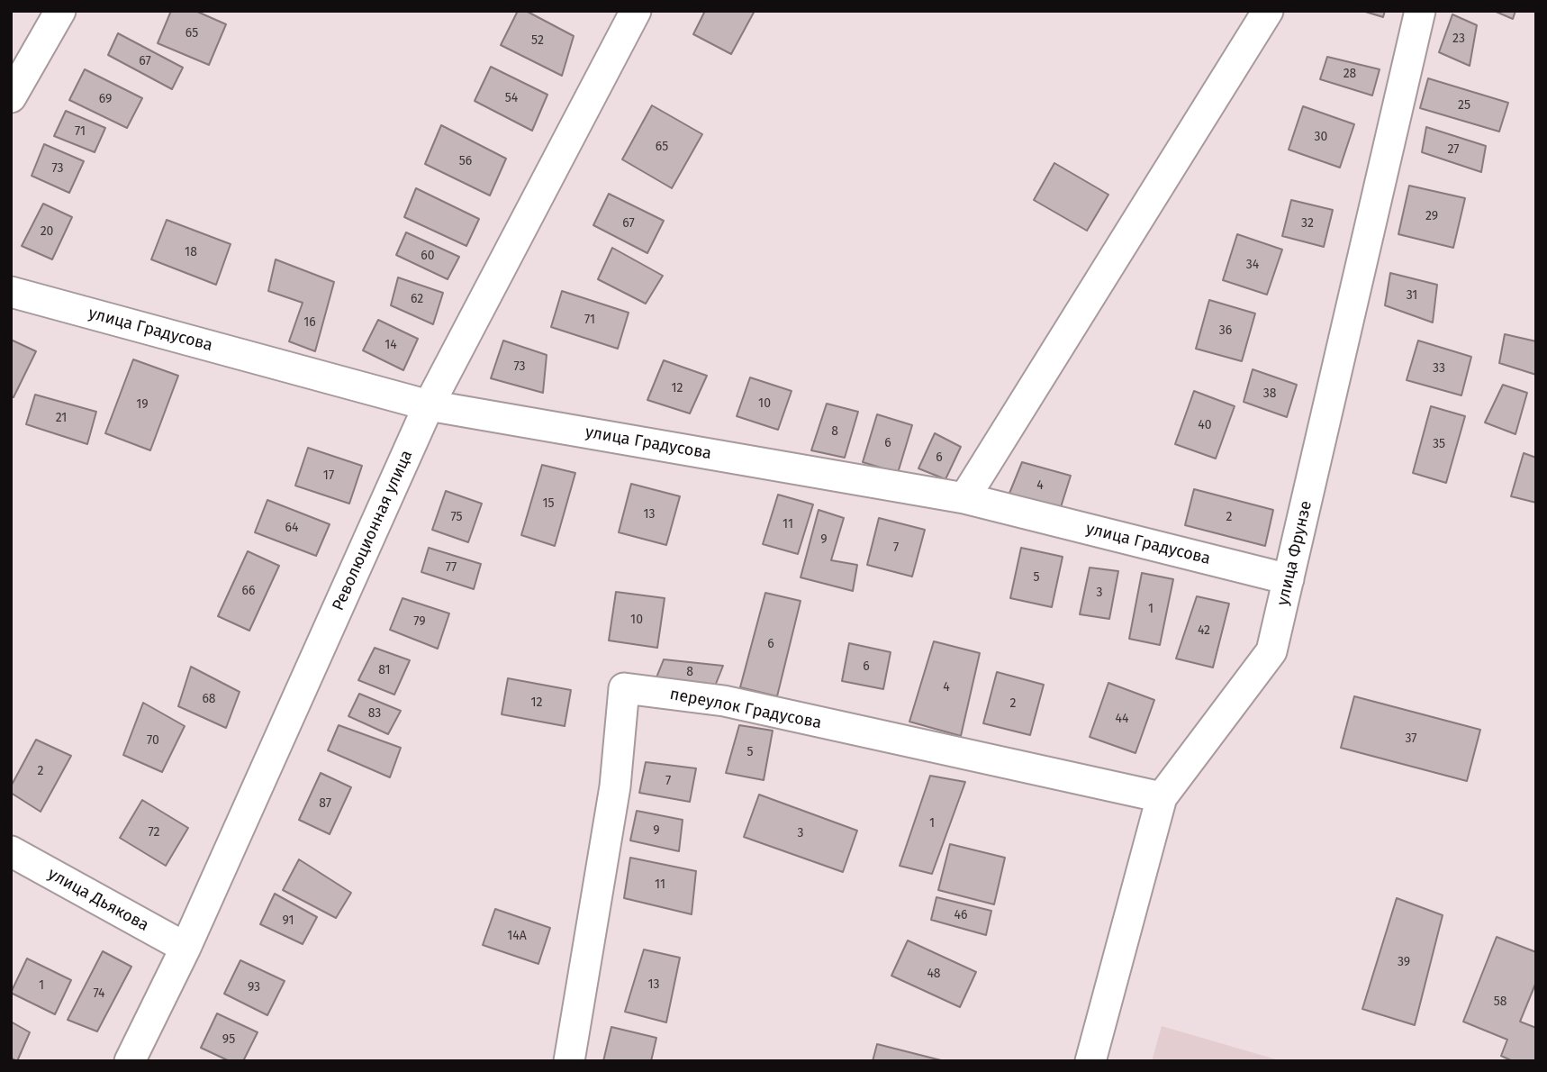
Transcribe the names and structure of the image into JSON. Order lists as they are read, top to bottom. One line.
{"streets":{"street":["улица Градусова","Революционная улица","улица Фрунзе","переулок Градусова","улица Дьякова"]},"crossings":[["улица Градусова","Революционная улица"],["улица Градусова","улица Фрунзе"],["Революционная улица","улица Дьякова"],["улица Фрунзе","переулок Градусова"]],"house_numbers":["65","23","52","67","28","54","69","25","71","30","65","27","56","73","29","67","32","20","18","60","34","31","62","71","16","36","14","73","33","12","38","10","19","21","40","8","6","35","6","17","4","15","13","75","2","11","64","9","7","77","5","66","3","1","10","79","42","6","6","81","8","4","68","12","2","83","44","37","70","5","2","7","87","1","9","72","3","11","46","91","14А","39","48","13","1","93","74","58","95"]}
